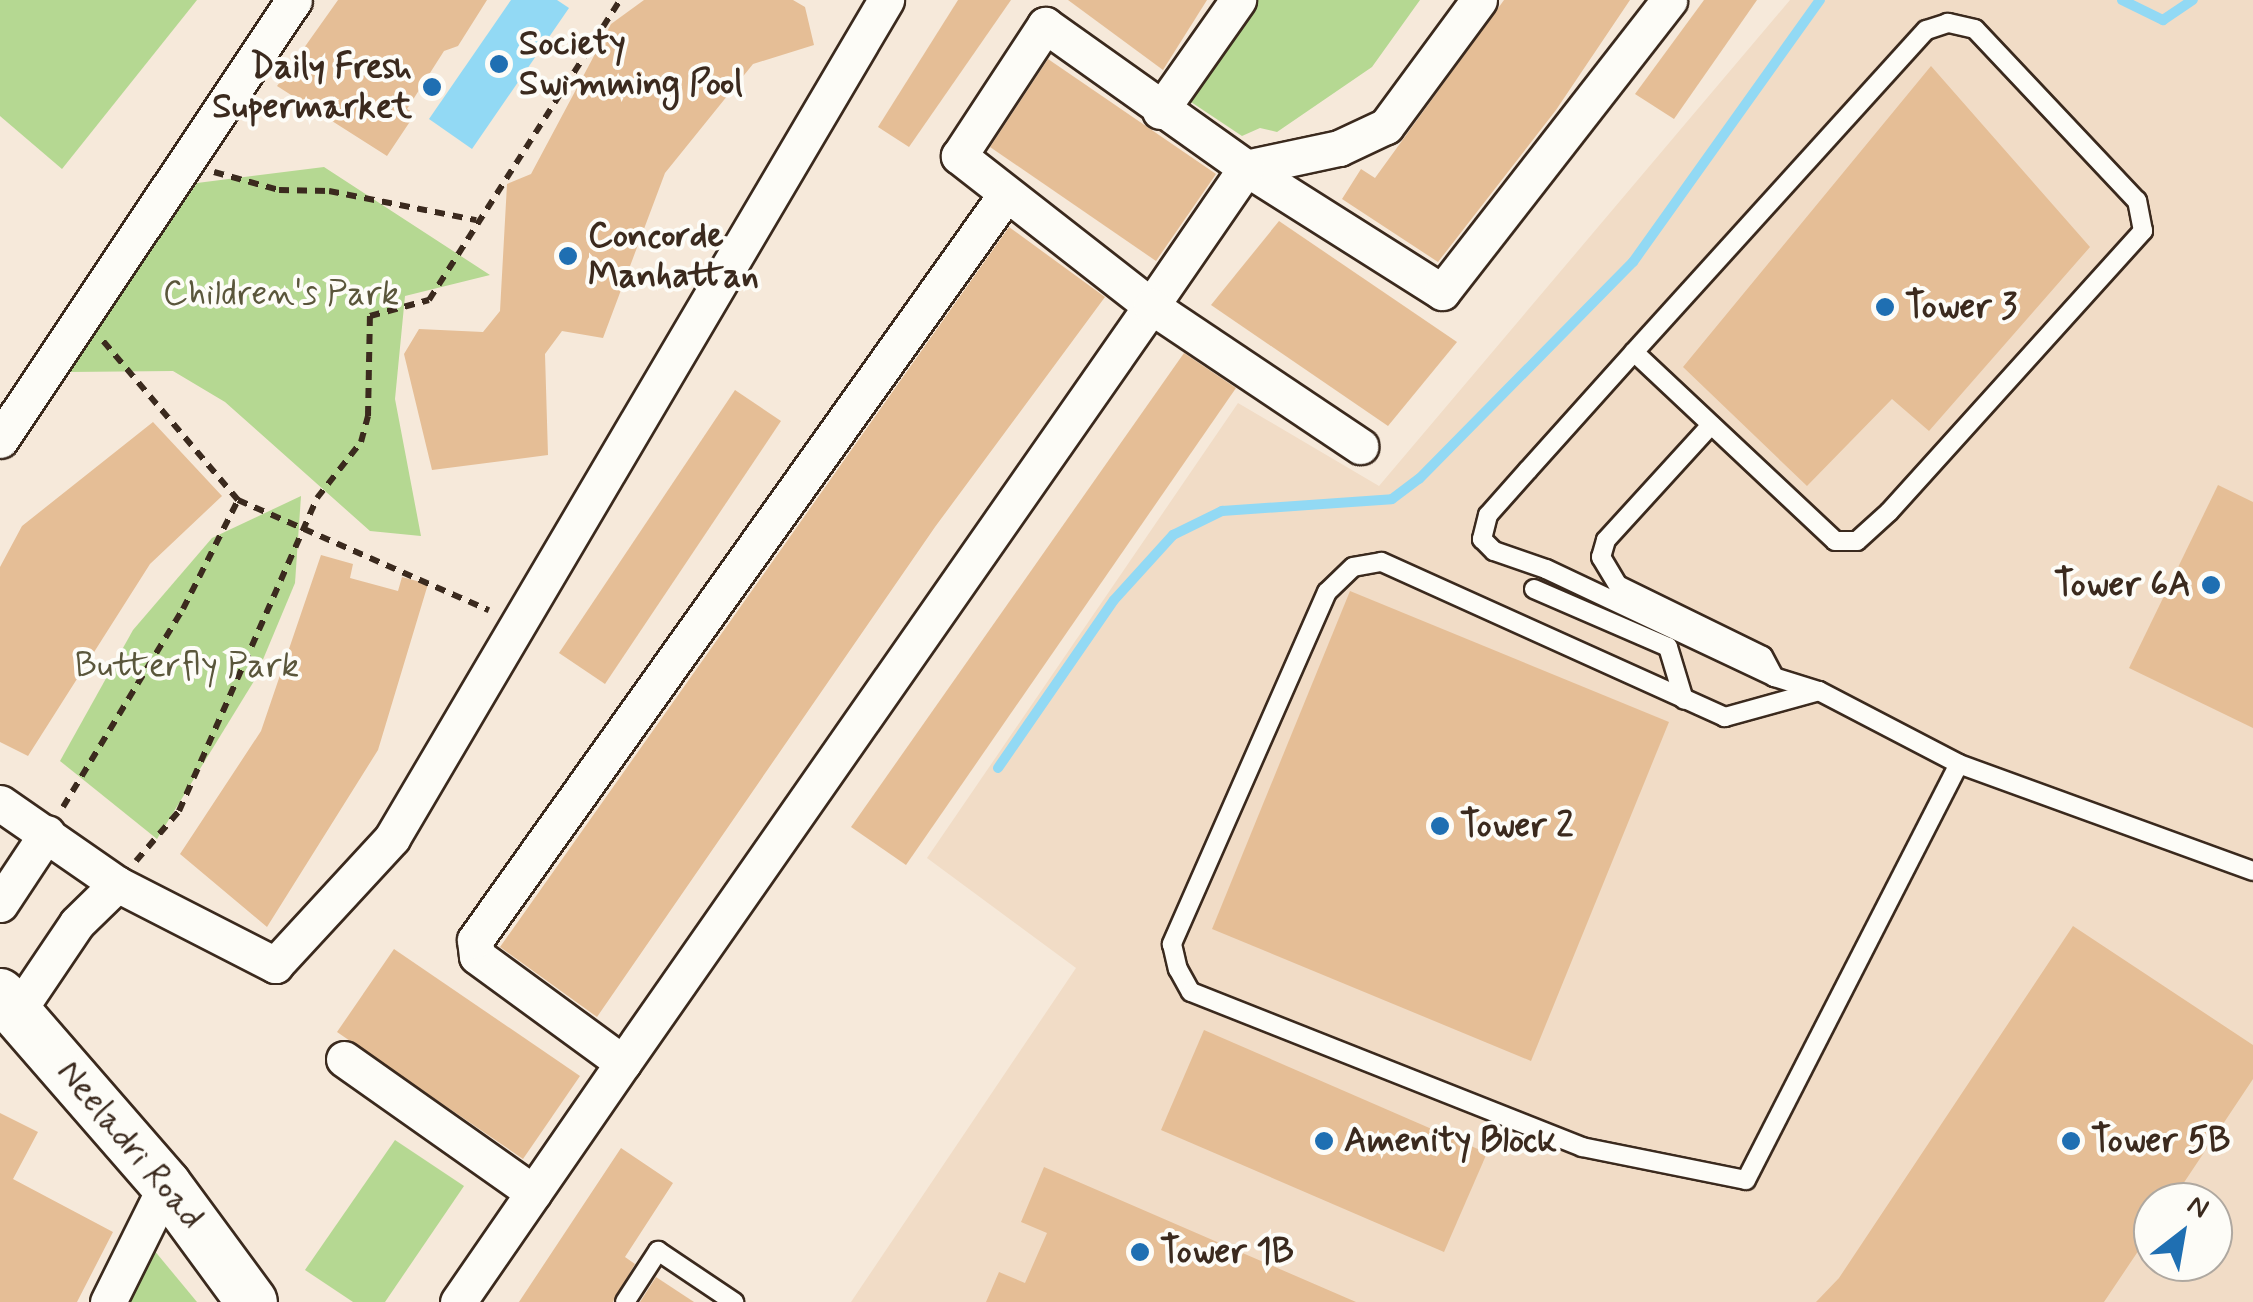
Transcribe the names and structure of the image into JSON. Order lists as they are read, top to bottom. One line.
{"streets":{"main road":["Neeladri Road"]},"parks":["Children's Park","Butterfly Park"],"places":["Society Swimming Pool","Daily Fresh Supermarket","Concorde Manhattan","Tower 3","Tower 6A","Tower 2","Amenity Block","Tower 5B","Tower 1B"],"north":"top right"}
